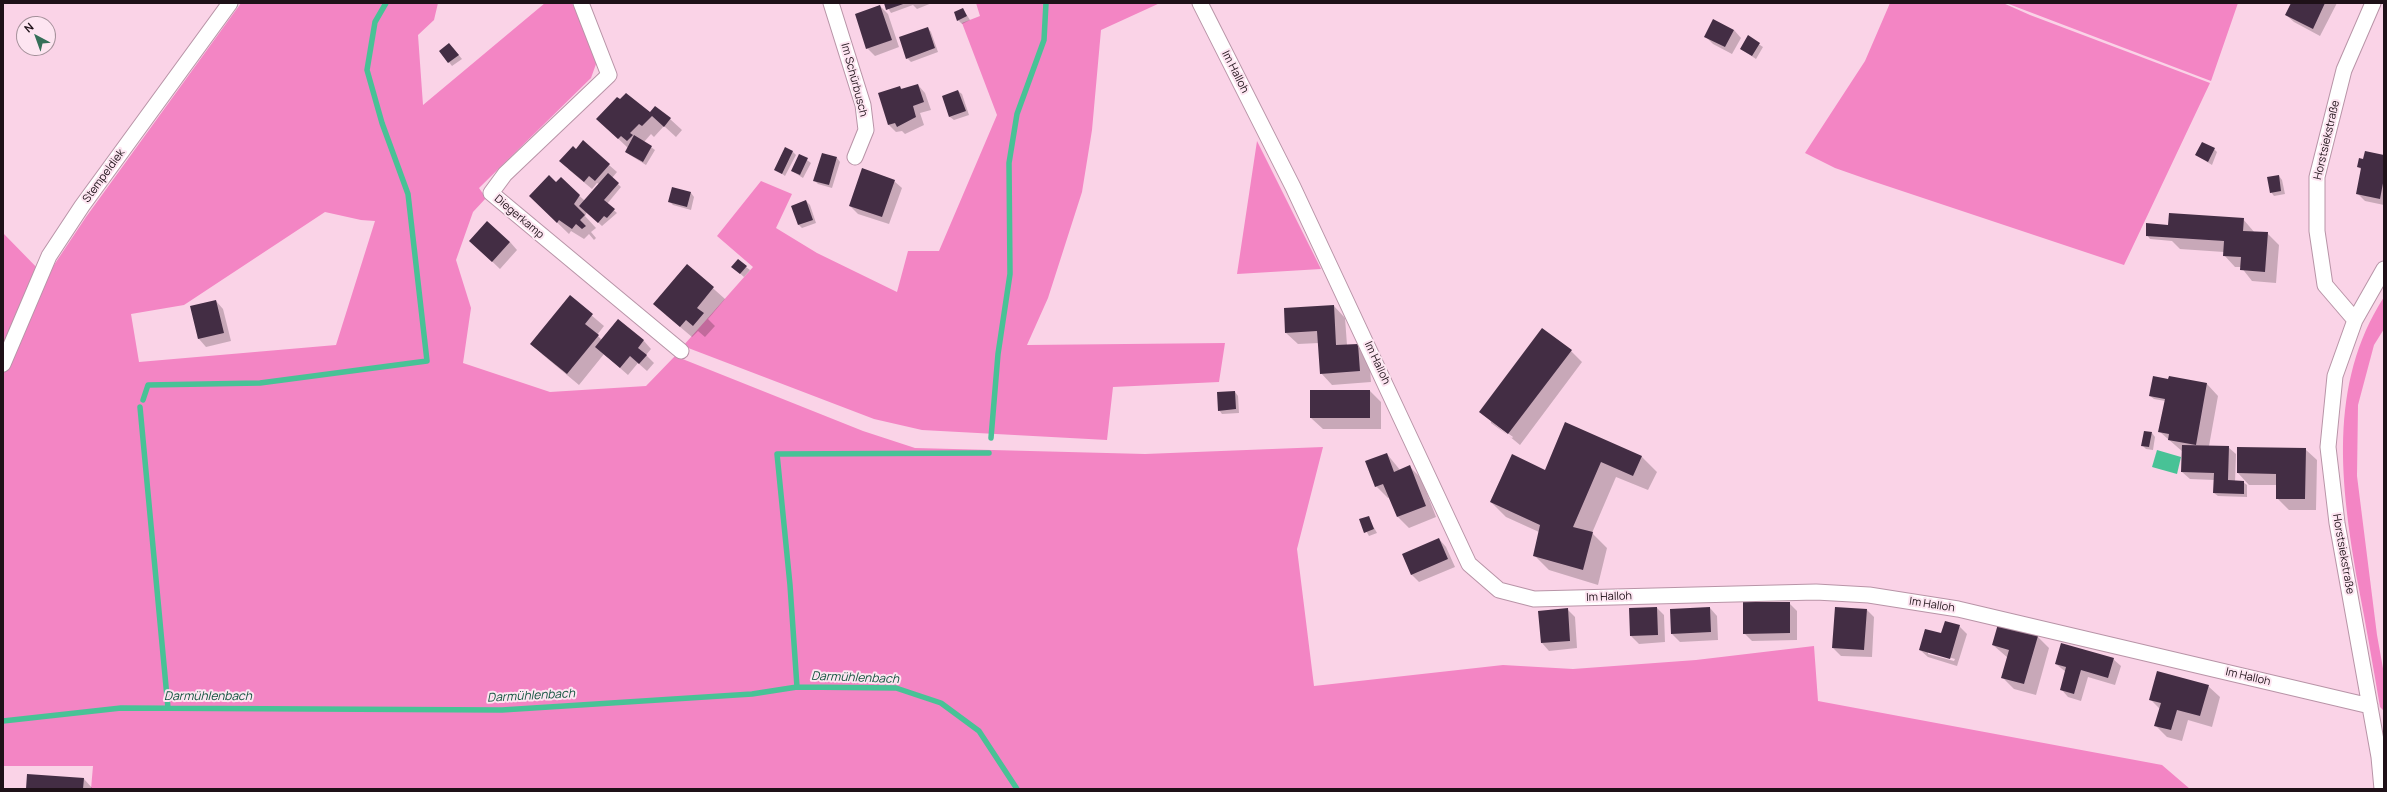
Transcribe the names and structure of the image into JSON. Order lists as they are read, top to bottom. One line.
{"streets":{"street":["Im Halloh","Im Schürbusch","Horstsiekstraße","Stempeldiek","Diegerkamp"]},"crossings":[["Im Halloh","Horstsiekstraße"]],"water":["Darmühlenbach"],"north":"top left"}
